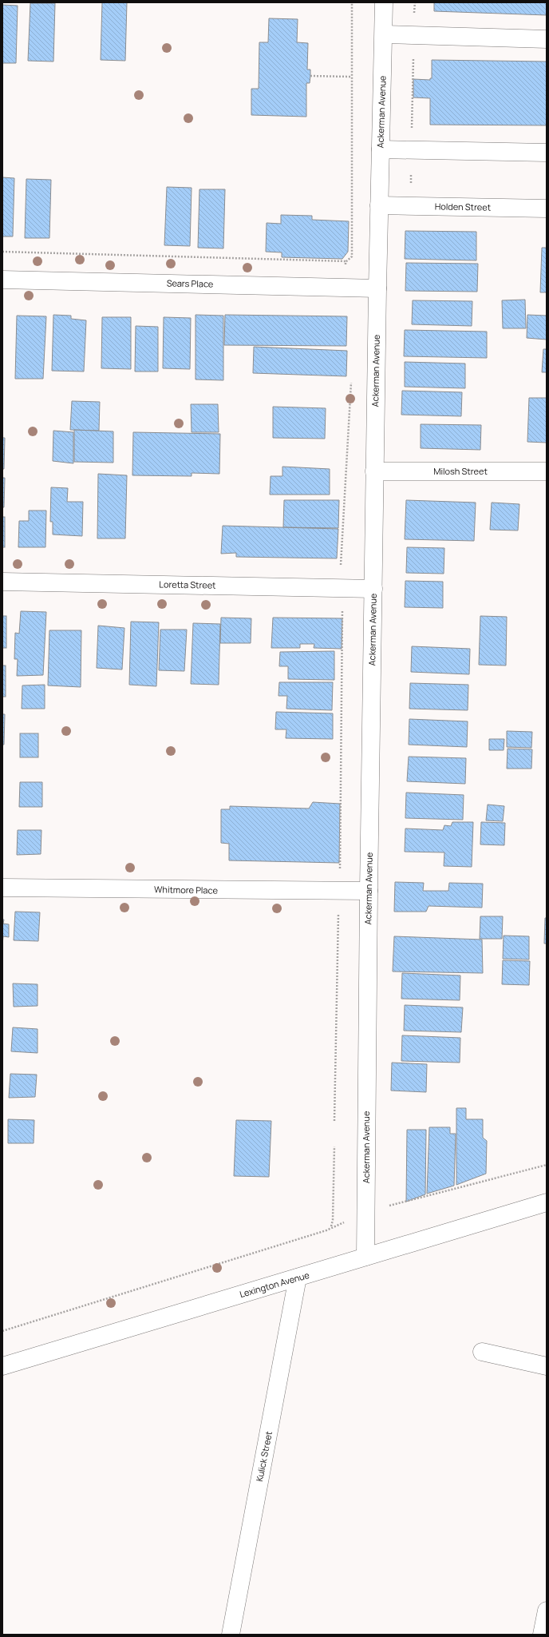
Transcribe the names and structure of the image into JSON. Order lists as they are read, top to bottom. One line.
{"streets":{"street":["Ackerman Avenue","Holden Street","Sears Place","Milosh Street","Loretta Street","Whitmore Place","Lexington Avenue","Kulick Street"]},"crossings":[["Ackerman Avenue","Holden Street"],["Ackerman Avenue","Sears Place"],["Ackerman Avenue","Milosh Street"],["Ackerman Avenue","Loretta Street"],["Ackerman Avenue","Whitmore Place"],["Ackerman Avenue","Lexington Avenue"],["Lexington Avenue","Kulick Street"]]}
